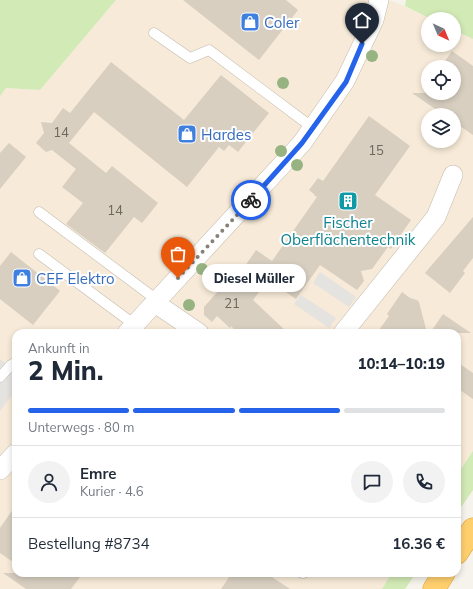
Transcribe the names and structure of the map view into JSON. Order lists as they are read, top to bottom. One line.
{"places":{"shop":["Coler","Hardes","CEF Elektro"],"building":["Fischer Oberflächentechnik"],"other":["Diesel Müller"]},"house_numbers":["14","15","14","21"],"north":"bottom right","page":{"bubble":"Diesel Müller","heading":["2 Min.","Ankunft in","10:14–10:19"],"panel":["Emre","Kurier · 4.6","Bestellung #8734","16.36 €"],"bar":"Unterwegs · 80 m"}}
